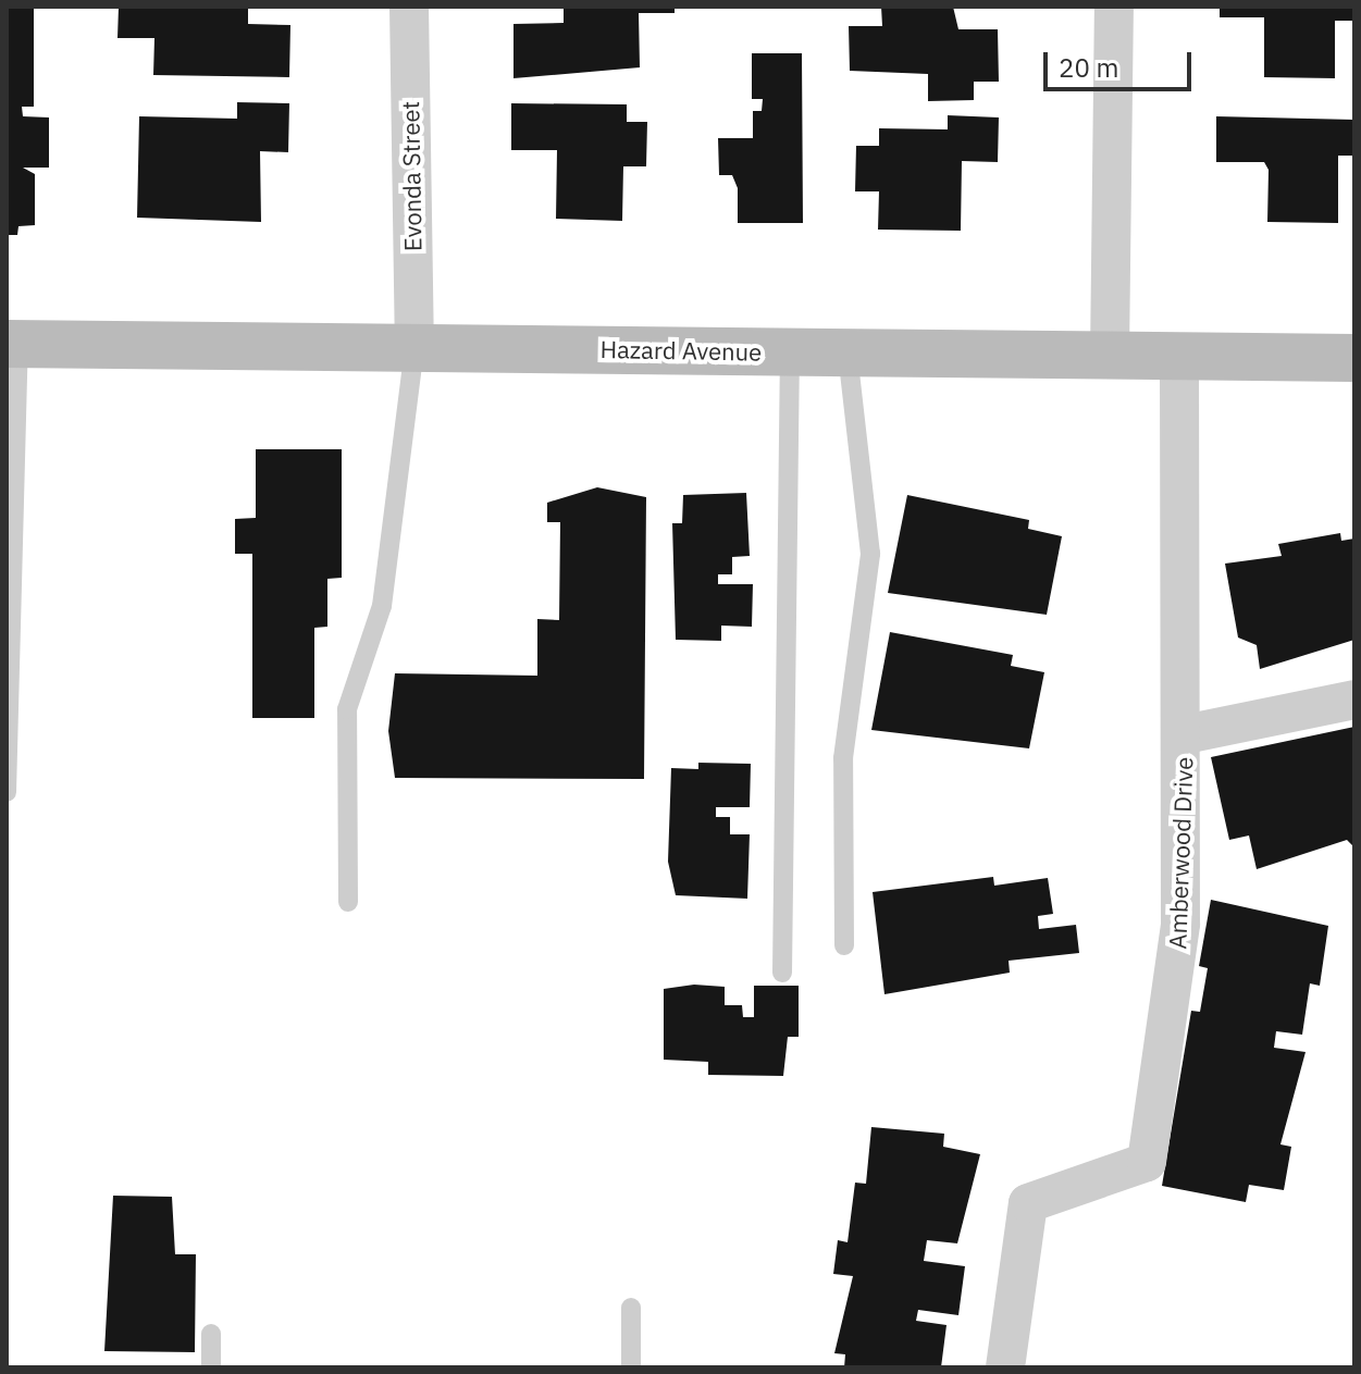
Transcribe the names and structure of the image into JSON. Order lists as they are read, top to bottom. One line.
{"streets":{"street":["Evonda Street","Hazard Avenue","Amberwood Drive"]},"crossings":[["Evonda Street","Hazard Avenue"],["Hazard Avenue","Amberwood Drive"]],"scale_bar":"20 m"}
